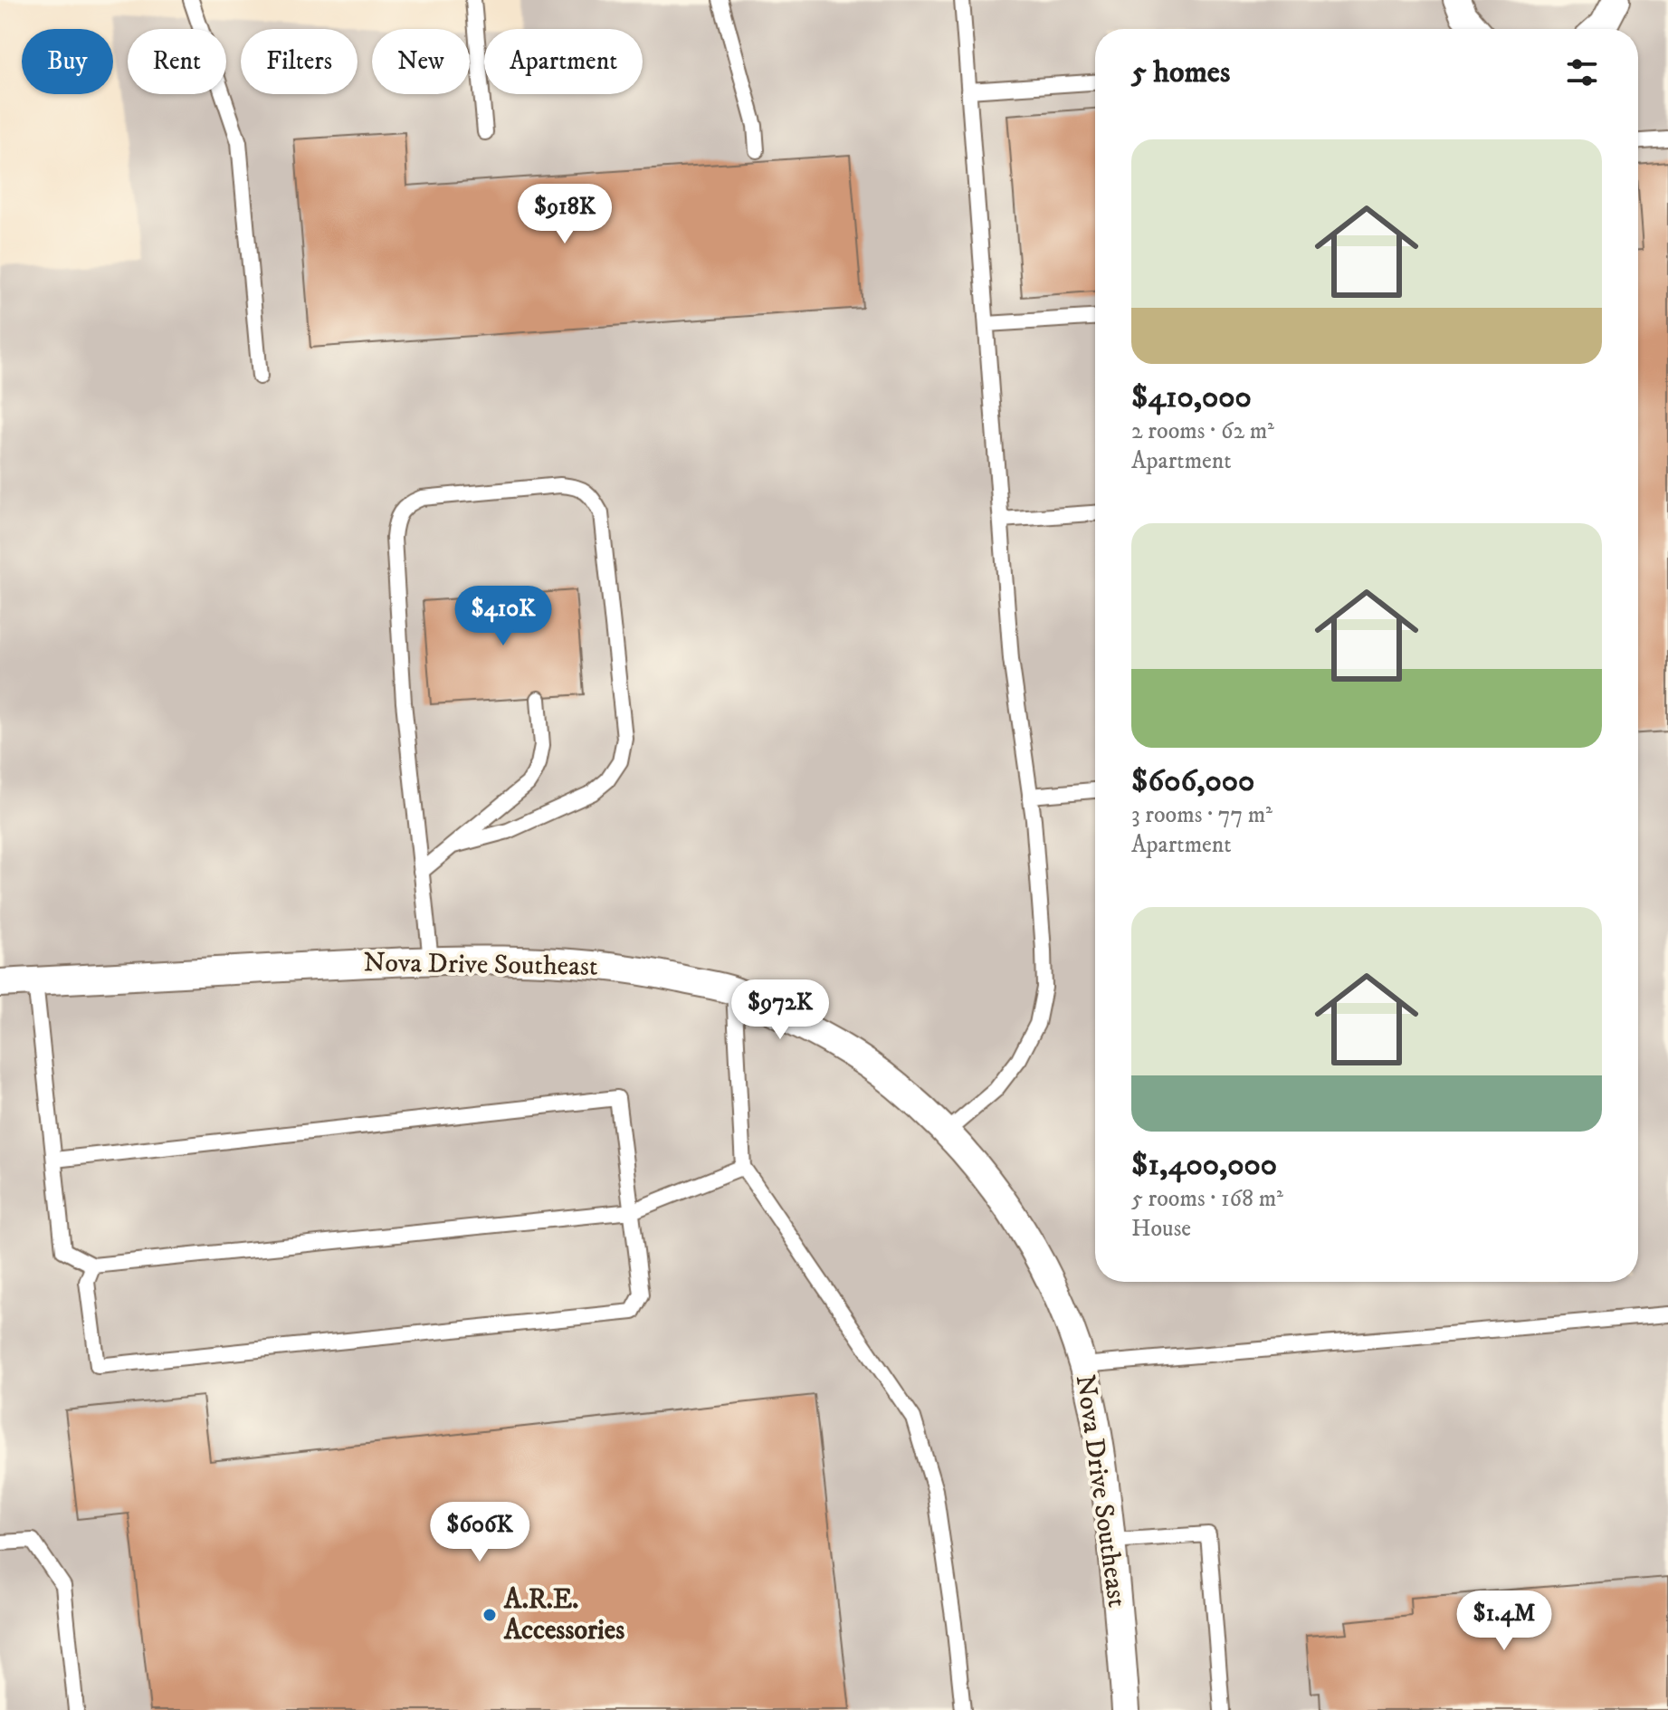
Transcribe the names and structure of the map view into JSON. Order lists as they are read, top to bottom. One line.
{"streets":{"street":["Nova Drive Southeast"]},"places":["A.R.E. Accessories"],"page":{"chip":["Buy","Rent","Filters","New","Apartment"],"heading":"5 homes","list":[{"name":"$410,000","note":"2 rooms · 62 m² · Apartment"},{"name":"$606,000","note":"3 rooms · 77 m² · Apartment"},{"name":"$1,400,000","note":"5 rooms · 168 m² · House"}],"price":["$918K","$410K","$972K","$606K","$1.4M"]}}
